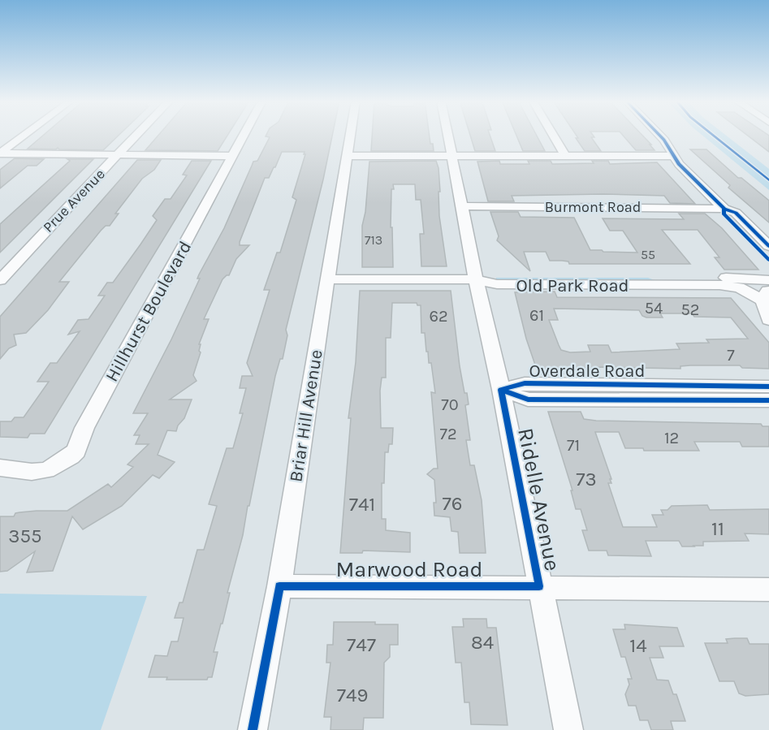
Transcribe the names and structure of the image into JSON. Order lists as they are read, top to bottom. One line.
{"streets":{"street":["Prue Avenue","Burmont Road","Old Park Road","Hillhurst Boulevard","Overdale Road","Briar Hill Avenue","Ridelle Avenue","Marwood Road"]},"crossings":[["Burmont Road","Ridelle Avenue"],["Old Park Road","Briar Hill Avenue"],["Old Park Road","Ridelle Avenue"],["Overdale Road","Ridelle Avenue"],["Briar Hill Avenue","Marwood Road"],["Ridelle Avenue","Marwood Road"]],"house_numbers":["713","55","54","52","61","62","7","70","72","12","71","73","76","741","11","355","84","747","14","749"]}
